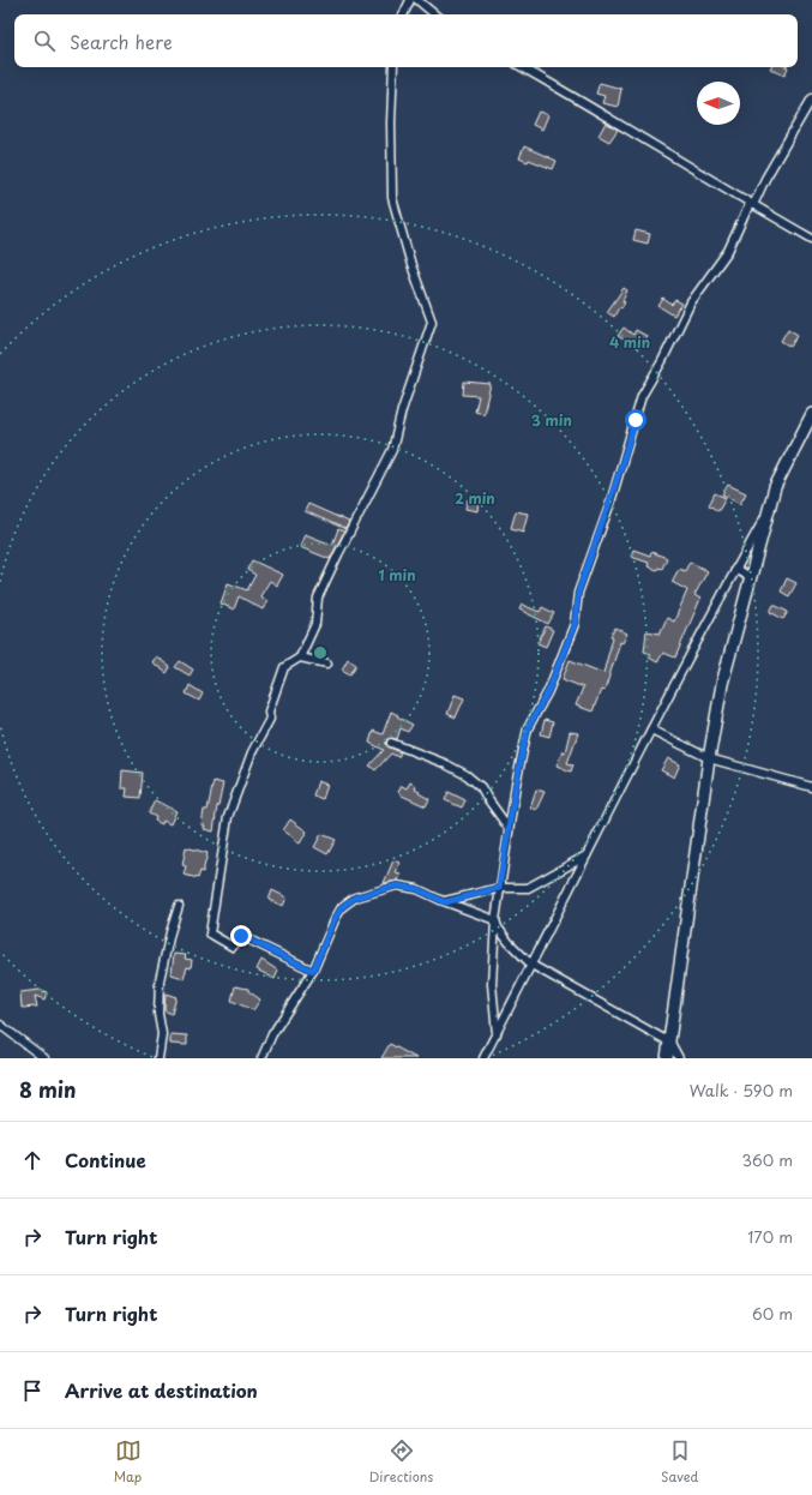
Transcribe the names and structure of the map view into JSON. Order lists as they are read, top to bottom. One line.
{"north":"left","page":{"search":"Search here","heading":["8 min","Walk · 590 m"],"list":[["Continue","360 m"],["Turn right","170 m"],["Turn right","60 m"],"Arrive at destination"],"nav":["Map","Directions","Saved"]},"rings":["4 min","3 min","2 min","1 min"]}
